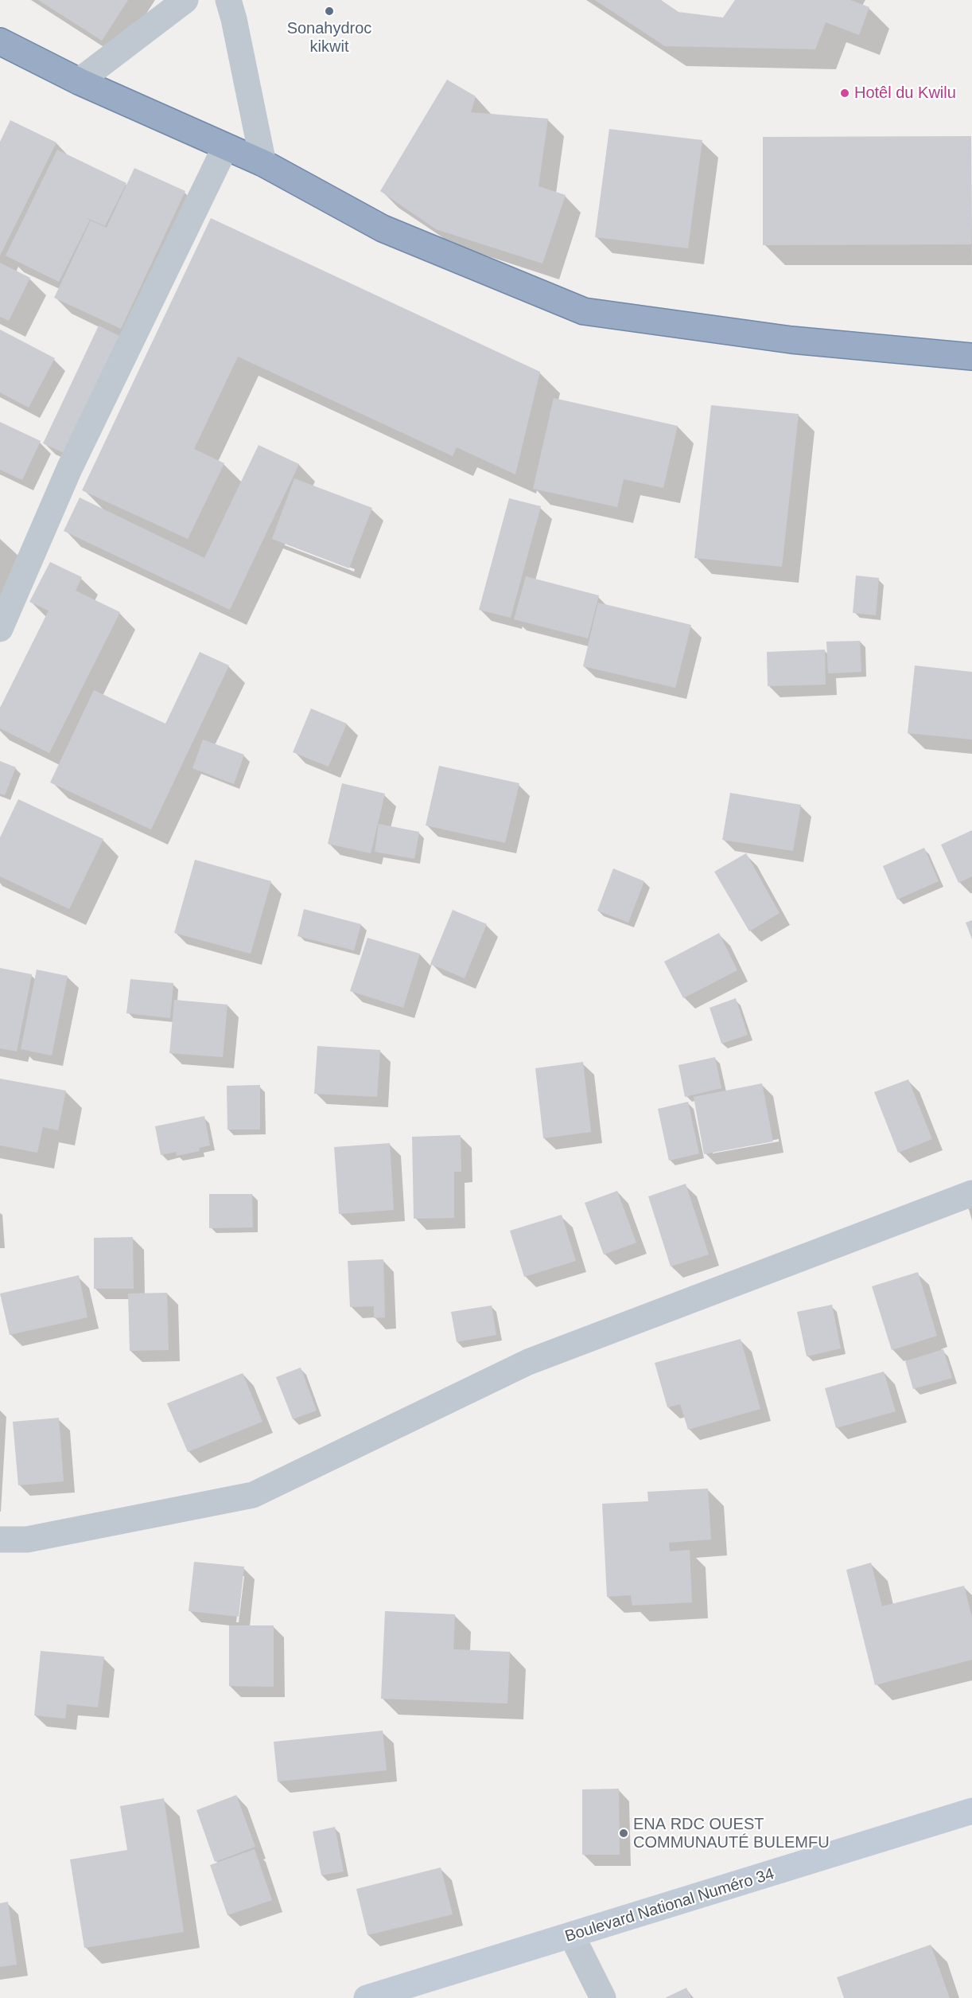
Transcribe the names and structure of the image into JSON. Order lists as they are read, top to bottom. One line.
{"streets":{"main road":["Boulevard National Numéro 34"]},"places":["Sonahydroc kikwit","Hotêl du Kwilu","ENA RDC OUEST COMMUNAUTÉ BULEMFU"]}
